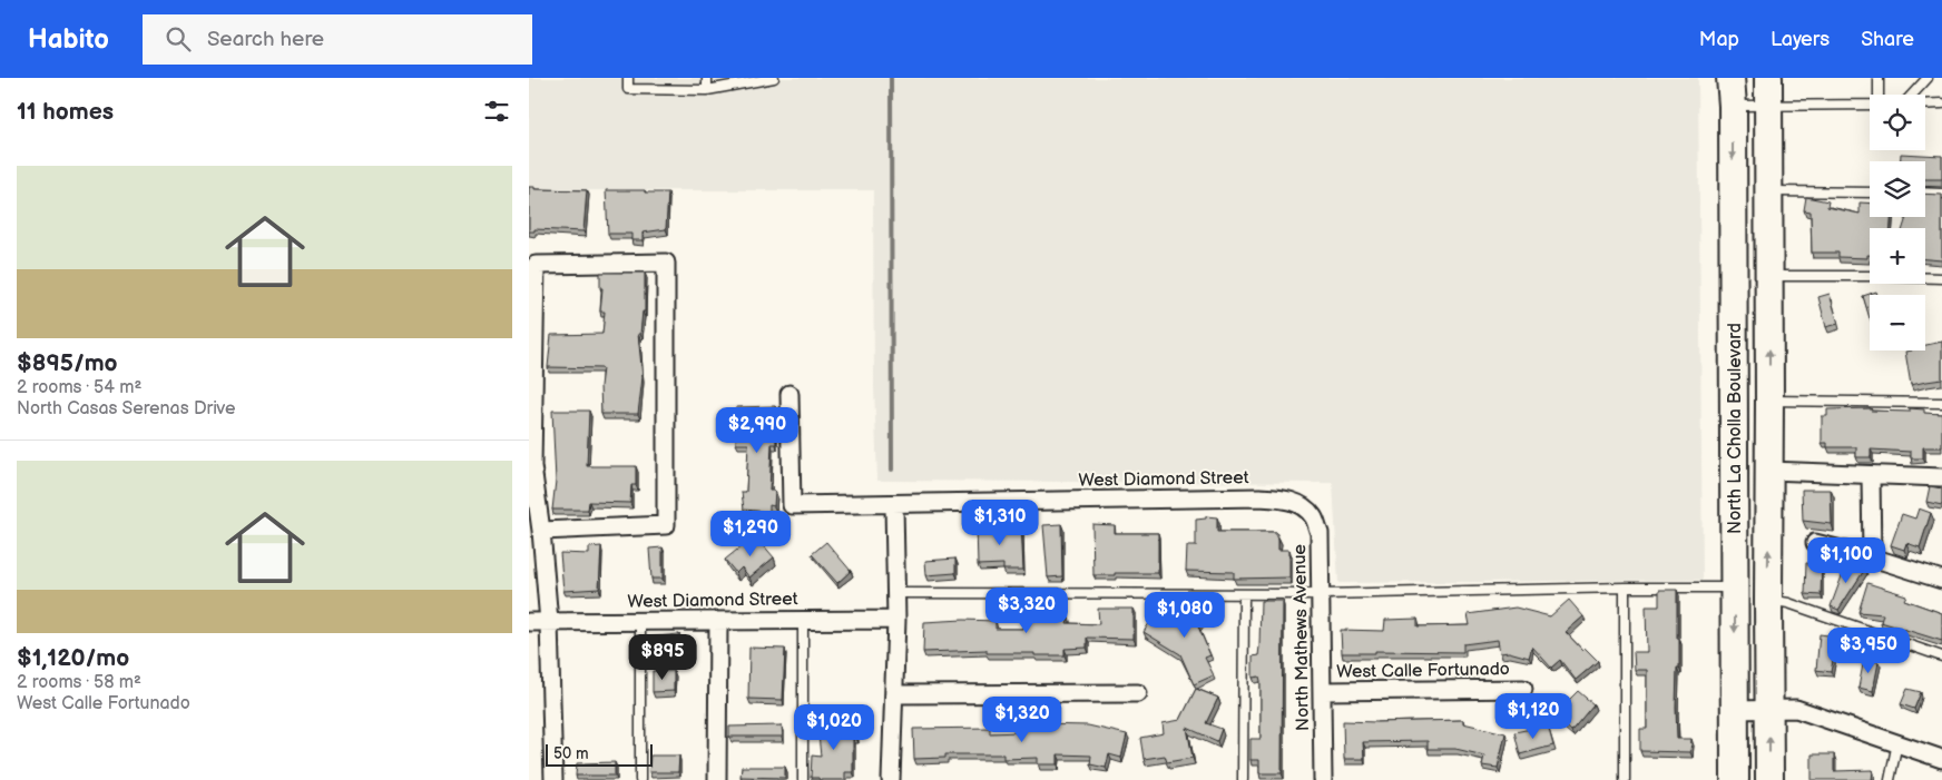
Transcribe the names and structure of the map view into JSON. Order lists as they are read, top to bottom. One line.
{"streets":{"main road":["North La Cholla Boulevard"],"street":["West Diamond Street","North Mathews Avenue","West Calle Fortunado"]},"crossings":[["West Diamond Street","North Mathews Avenue"],["North Mathews Avenue","West Calle Fortunado"]],"scale_bar":"50 m","page":{"header":"Habito","search":"Search here","nav":["Map","Layers","Share"],"heading":"11 homes","map_buttons":["+","−"],"list":[{"name":"$895/mo","note":"2 rooms · 54 m² · North Casas Serenas Drive"},{"name":"$1,120/mo","note":"2 rooms · 58 m² · West Calle Fortunado"}],"price":["$2,990","$1,310","$1,290","$1,100","$3,320","$1,080","$3,950","$895","$1,120","$1,320","$1,020"],"scale":"50 m"}}
